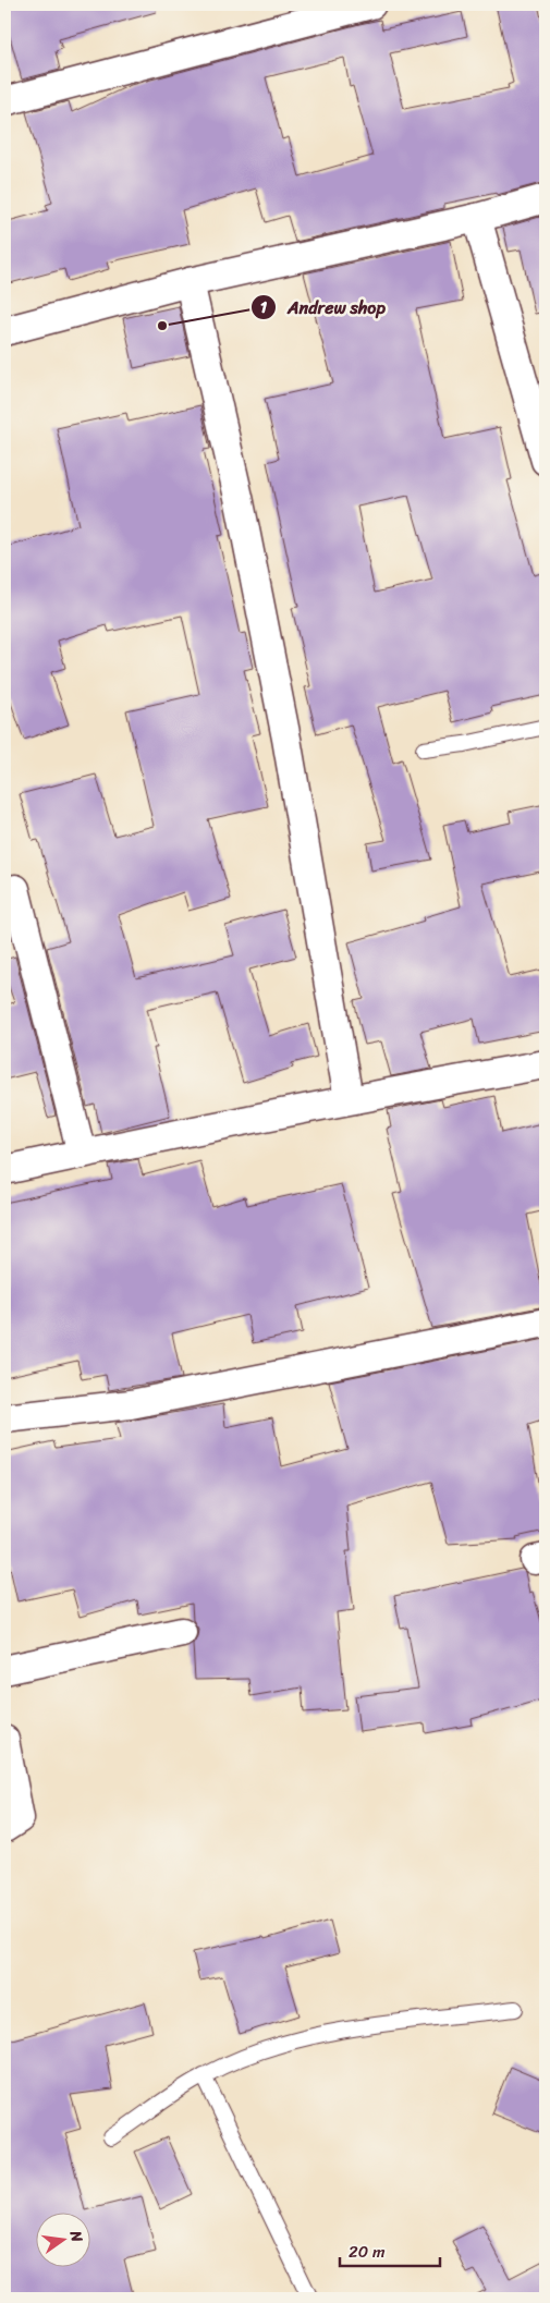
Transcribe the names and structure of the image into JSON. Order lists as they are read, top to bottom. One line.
{"places":["Andrew shop"],"scale_bar":"20 m","north":"right"}
